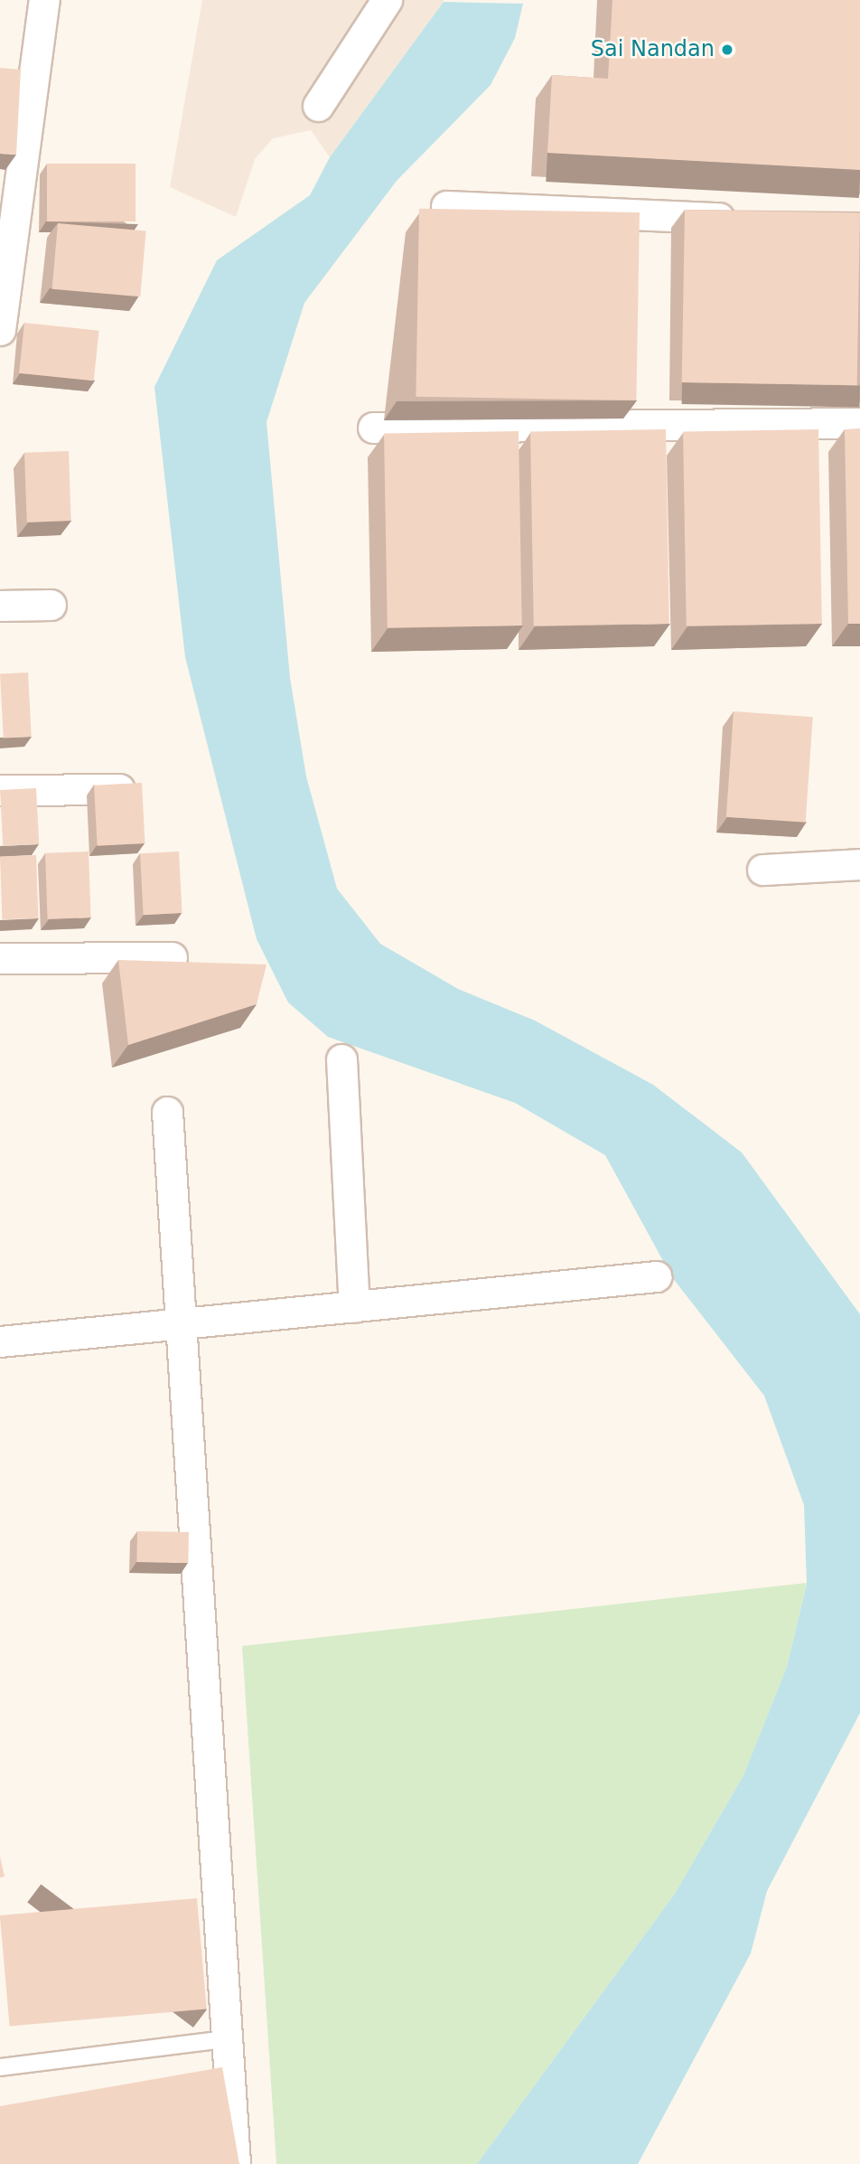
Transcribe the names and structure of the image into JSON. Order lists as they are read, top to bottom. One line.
{"places":["Sai Nandan"]}
